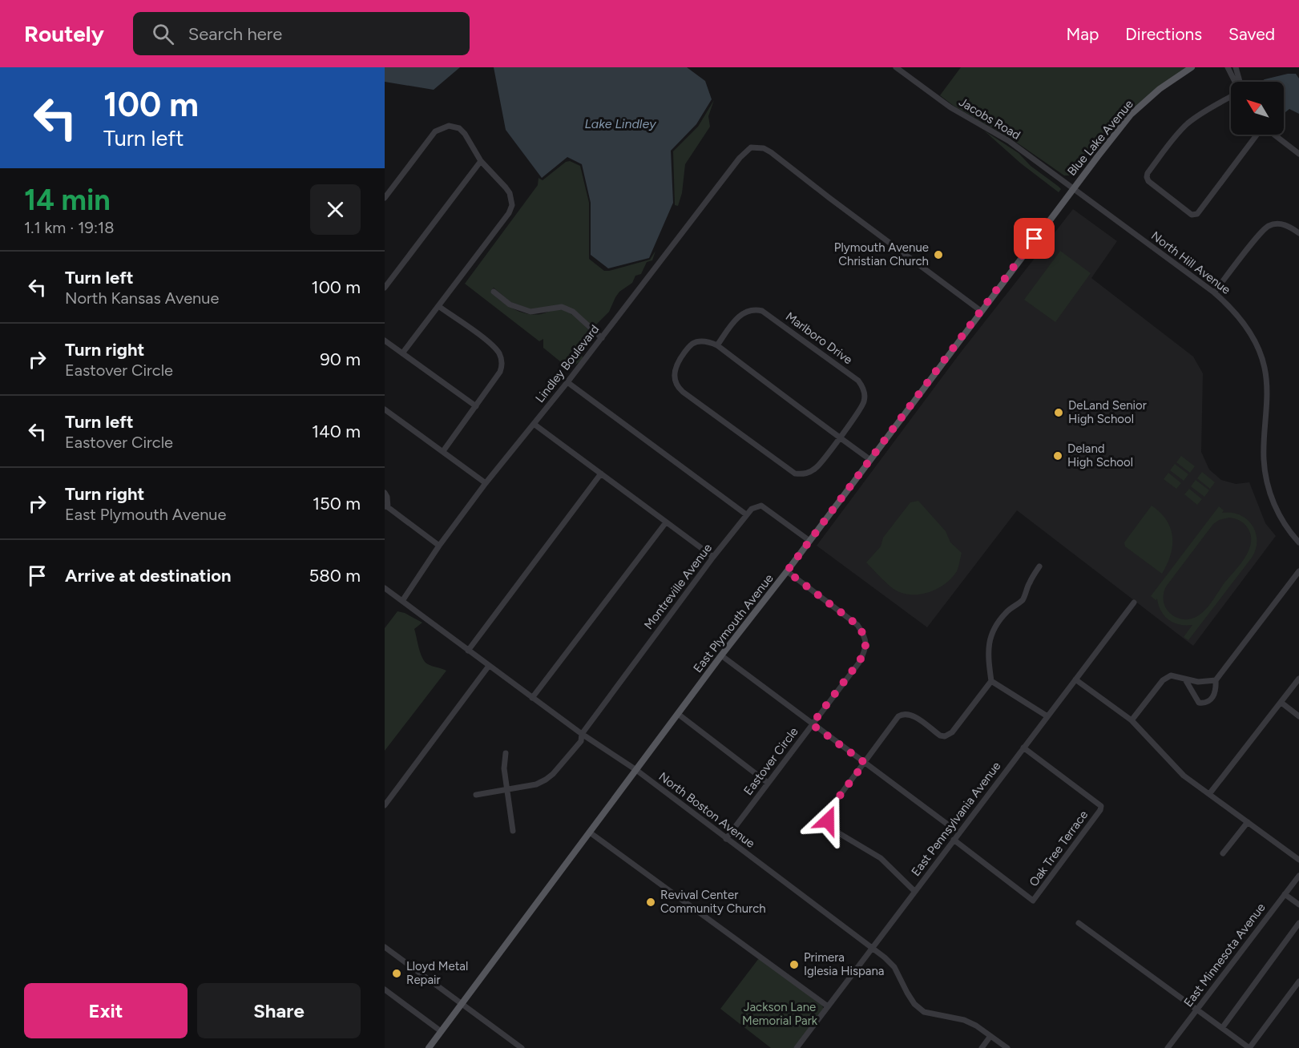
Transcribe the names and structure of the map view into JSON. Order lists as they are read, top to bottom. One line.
{"streets":{"main road":["Blue Lake Avenue","East Plymouth Avenue"],"street":["Jacobs Road","North Hill Avenue","Marlboro Drive","Lindley Boulevard","Montreville Avenue","Eastover Circle","North Boston Avenue","East Pennsylvania Avenue","Oak Tree Terrace","East Minnesota Avenue"]},"crossings":[["Jacobs Road","Blue Lake Avenue"],["Jacobs Road","North Hill Avenue"],["Jacobs Road","East Plymouth Avenue"],["Blue Lake Avenue","North Hill Avenue"],["Blue Lake Avenue","East Plymouth Avenue"],["North Hill Avenue","East Plymouth Avenue"],["Lindley Boulevard","East Plymouth Avenue"],["Lindley Boulevard","North Boston Avenue"],["Montreville Avenue","North Boston Avenue"],["East Plymouth Avenue","Eastover Circle"],["East Plymouth Avenue","North Boston Avenue"],["Eastover Circle","North Boston Avenue"],["North Boston Avenue","East Pennsylvania Avenue"],["East Pennsylvania Avenue","Oak Tree Terrace"]],"water":["Lake Lindley"],"parks":["Jackson Lane Memorial Park"],"places":["Plymouth Avenue Christian Church","DeLand Senior High School","Deland High School","Revival Center Community Church","Primera Iglesia Hispana","Lloyd Metal Repair"],"north":"top left","page":{"header":"Routely","search":"Search here","nav":["Map","Directions","Saved"],"turn":["100 m","Turn left"],"heading":["14 min","1.1 km · 19:18"],"list":[{"name":"Turn left","note":"North Kansas Avenue","value":"100 m"},{"name":"Turn right","note":"Eastover Circle","value":"90 m"},{"name":"Turn left","note":"Eastover Circle","value":"140 m"},{"name":"Turn right","note":"East Plymouth Avenue","value":"150 m"},{"name":"Arrive at destination","value":"580 m"}],"buttons":["Exit","Share"]}}
